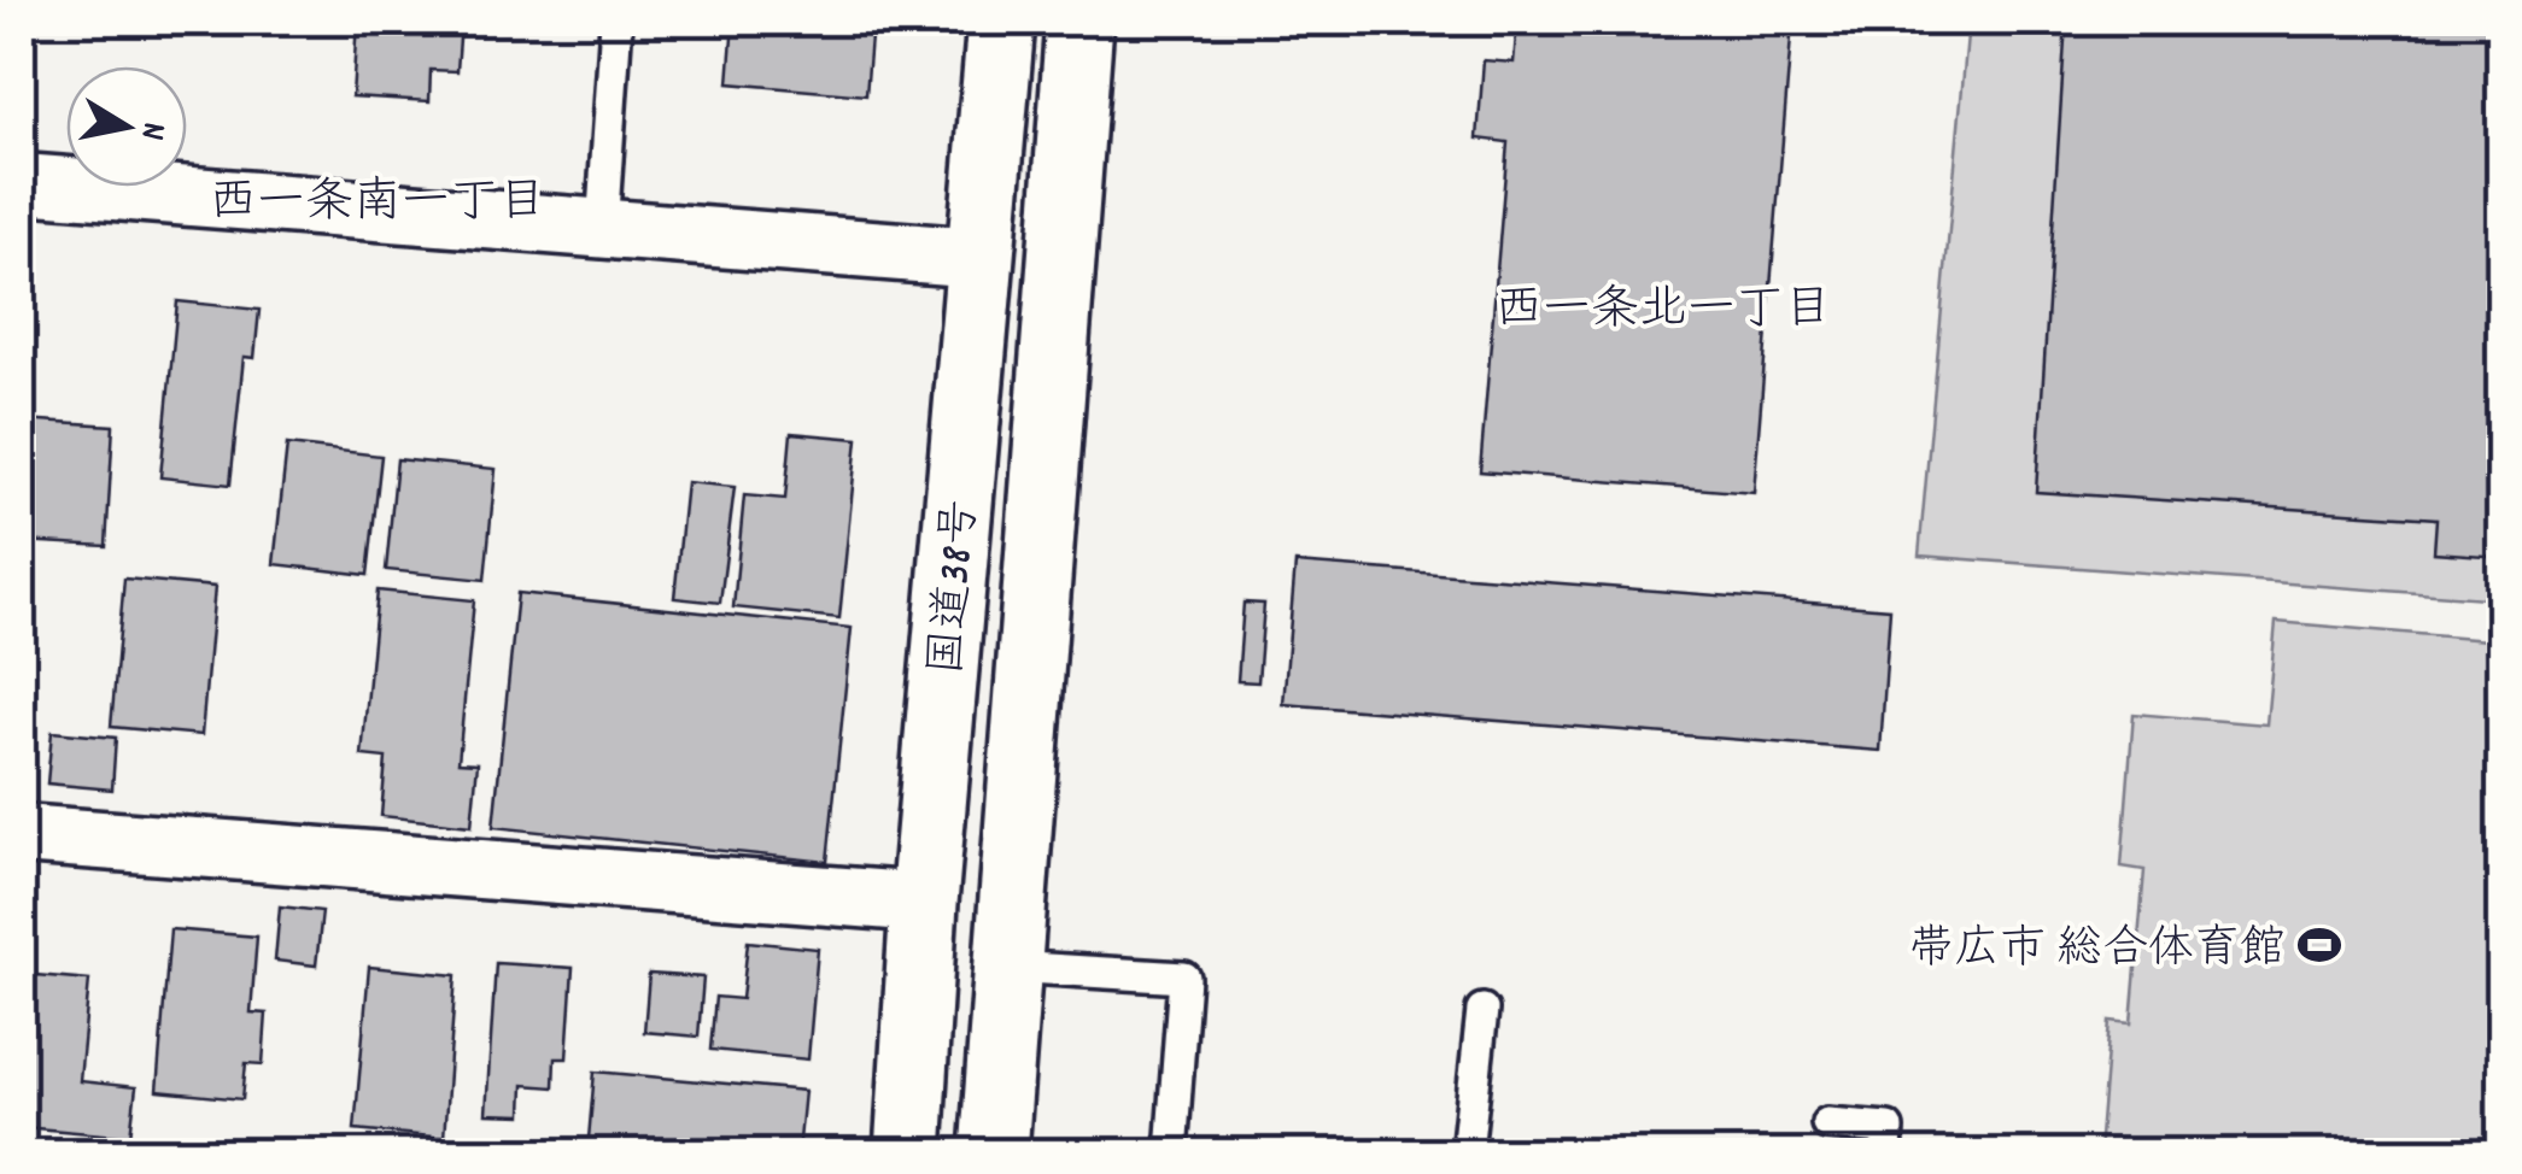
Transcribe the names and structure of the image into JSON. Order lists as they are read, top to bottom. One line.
{"streets":{"highway":["国道38号"]},"districts":["西一条南一丁目","西一条北一丁目"],"places":{"sports":["帯広市 総合体育館"]},"north":"right"}
